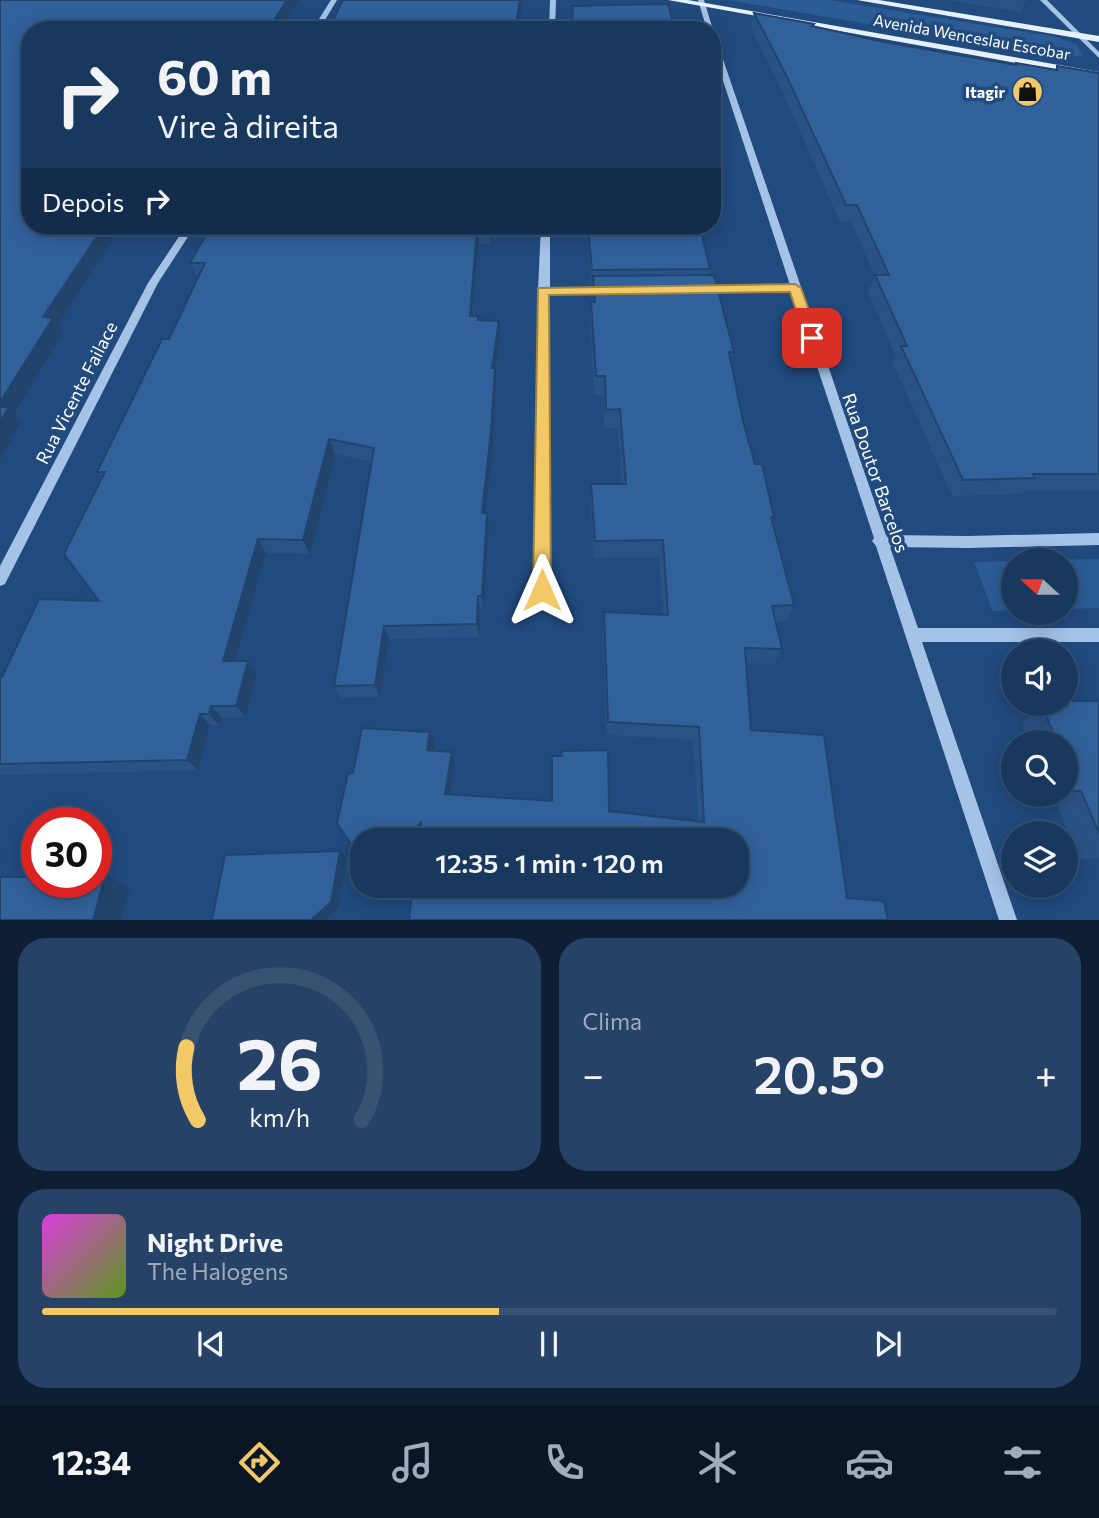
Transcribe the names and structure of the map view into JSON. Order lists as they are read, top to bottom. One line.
{"streets":{"main road":["Avenida Wenceslau Escobar"],"street":["Rua Vicente Failace","Rua Doutor Barcelos"]},"places":{"shop":["Itagir"]},"north":"left","page":{"turn":["60 m","Vire à direita"],"then":"Depois","limit":"30","trip":"12:35 · 1 min · 120 m","tile":"Clima","heat":["−","20.5°","+"],"song":["Night Drive","The Halogens"],"tabs":"12:34","gauge":["26","km/h"]}}
